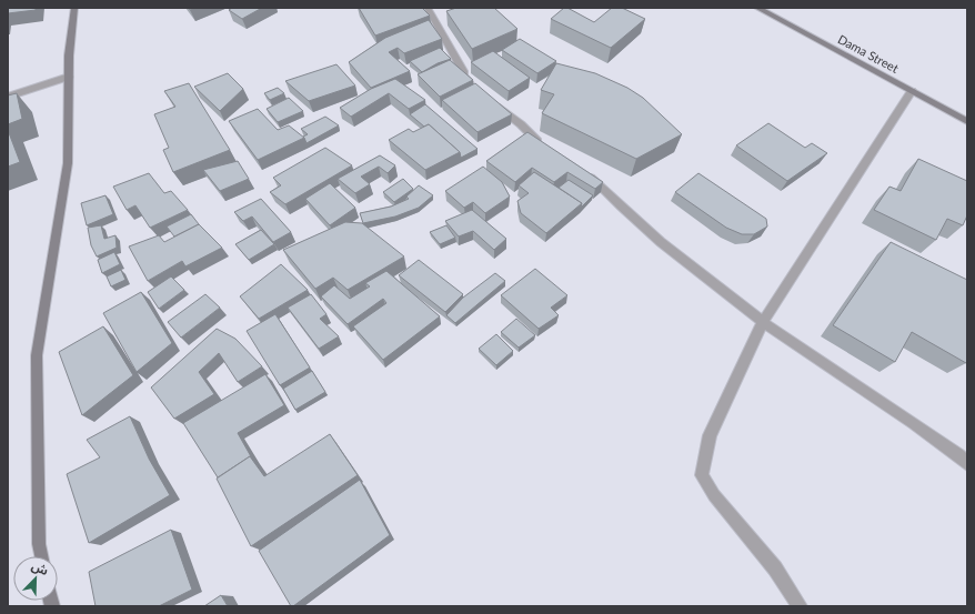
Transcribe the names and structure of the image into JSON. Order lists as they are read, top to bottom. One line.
{"streets":{"street":["Dama Street"]},"north":"top right"}
